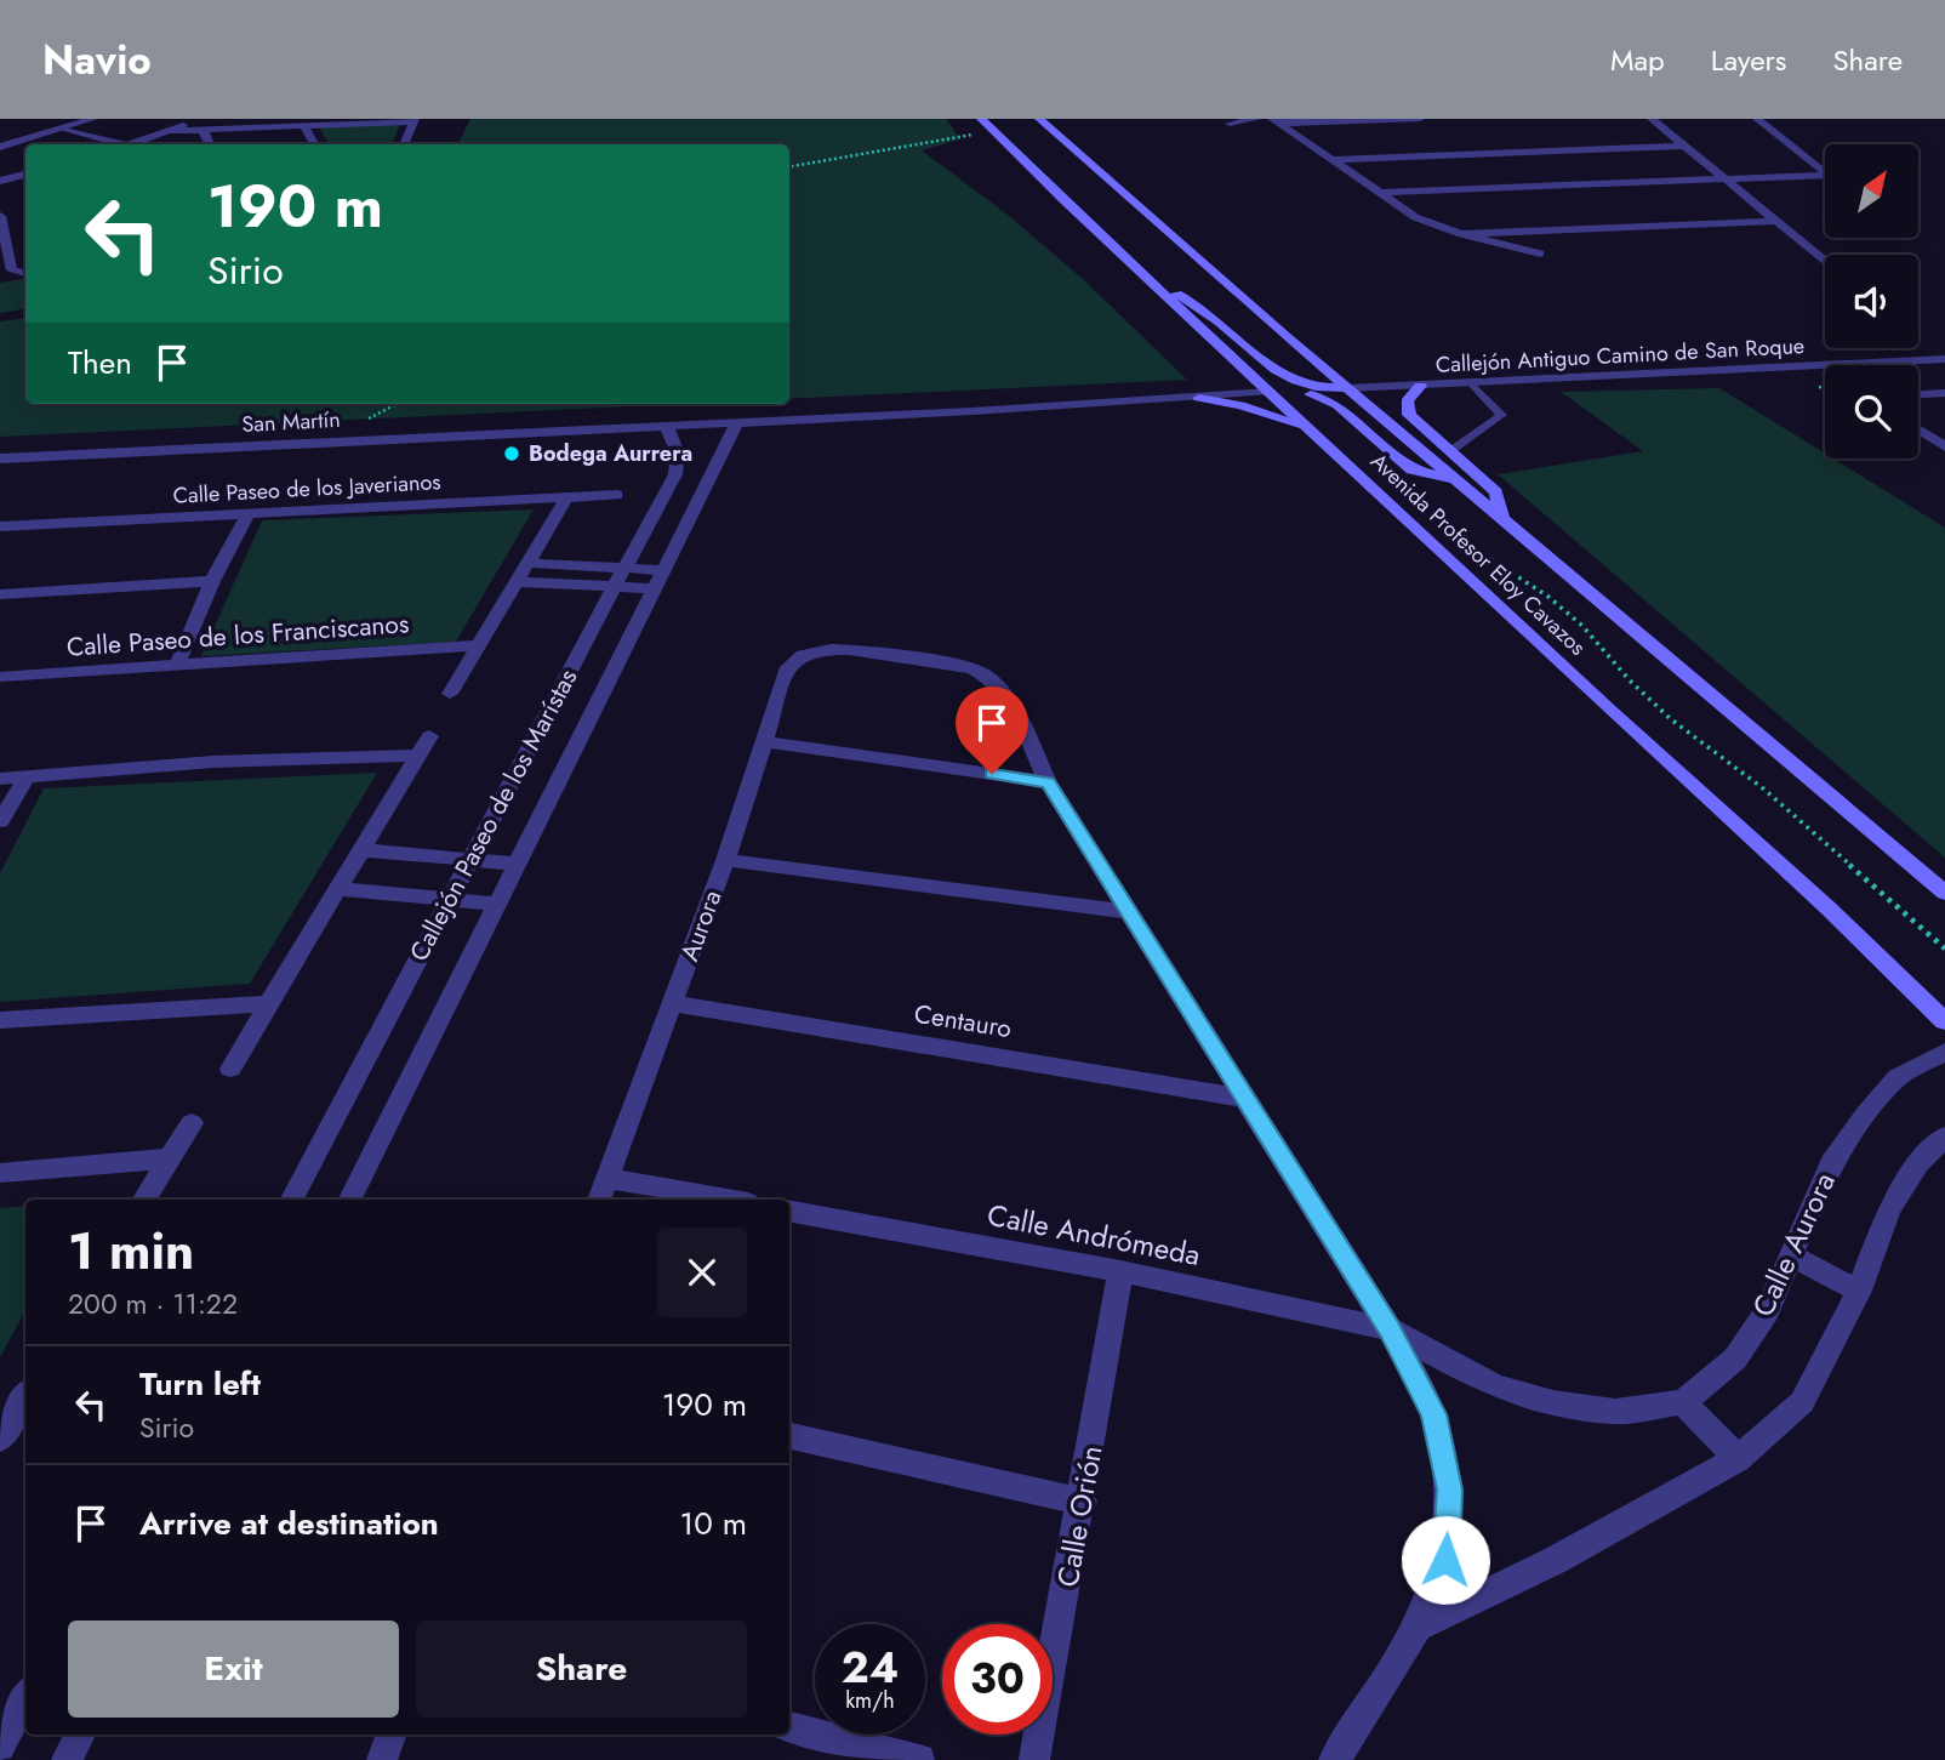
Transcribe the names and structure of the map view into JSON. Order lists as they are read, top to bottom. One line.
{"streets":{"main road":["Avenida Profesor Eloy Cavazos"],"street":["Callejón Antiguo Camino de San Roque","San Martín","Calle Paseo de los Javerianos","Calle Paseo de los Franciscanos","Callejón Paseo de los Marístas","Aurora","Centauro","Calle Andrómeda","Calle Aurora","Calle Orión"]},"crossings":[["Callejón Antiguo Camino de San Roque","Avenida Profesor Eloy Cavazos"],["San Martín","Callejón Paseo de los Marístas"],["Aurora","Centauro"],["Calle Andrómeda","Calle Orión"]],"places":["Bodega Aurrera"],"north":"top right","page":{"header":"Navio","nav":["Map","Layers","Share"],"turn":["190 m","Sirio"],"then":"Then","heading":["1 min","200 m · 11:22"],"list":[{"name":"Turn left","note":"Sirio","value":"190 m"},{"name":"Arrive at destination","value":"10 m"}],"buttons":["Exit","Share"],"speed":"24 km/h","limit":"30"}}
